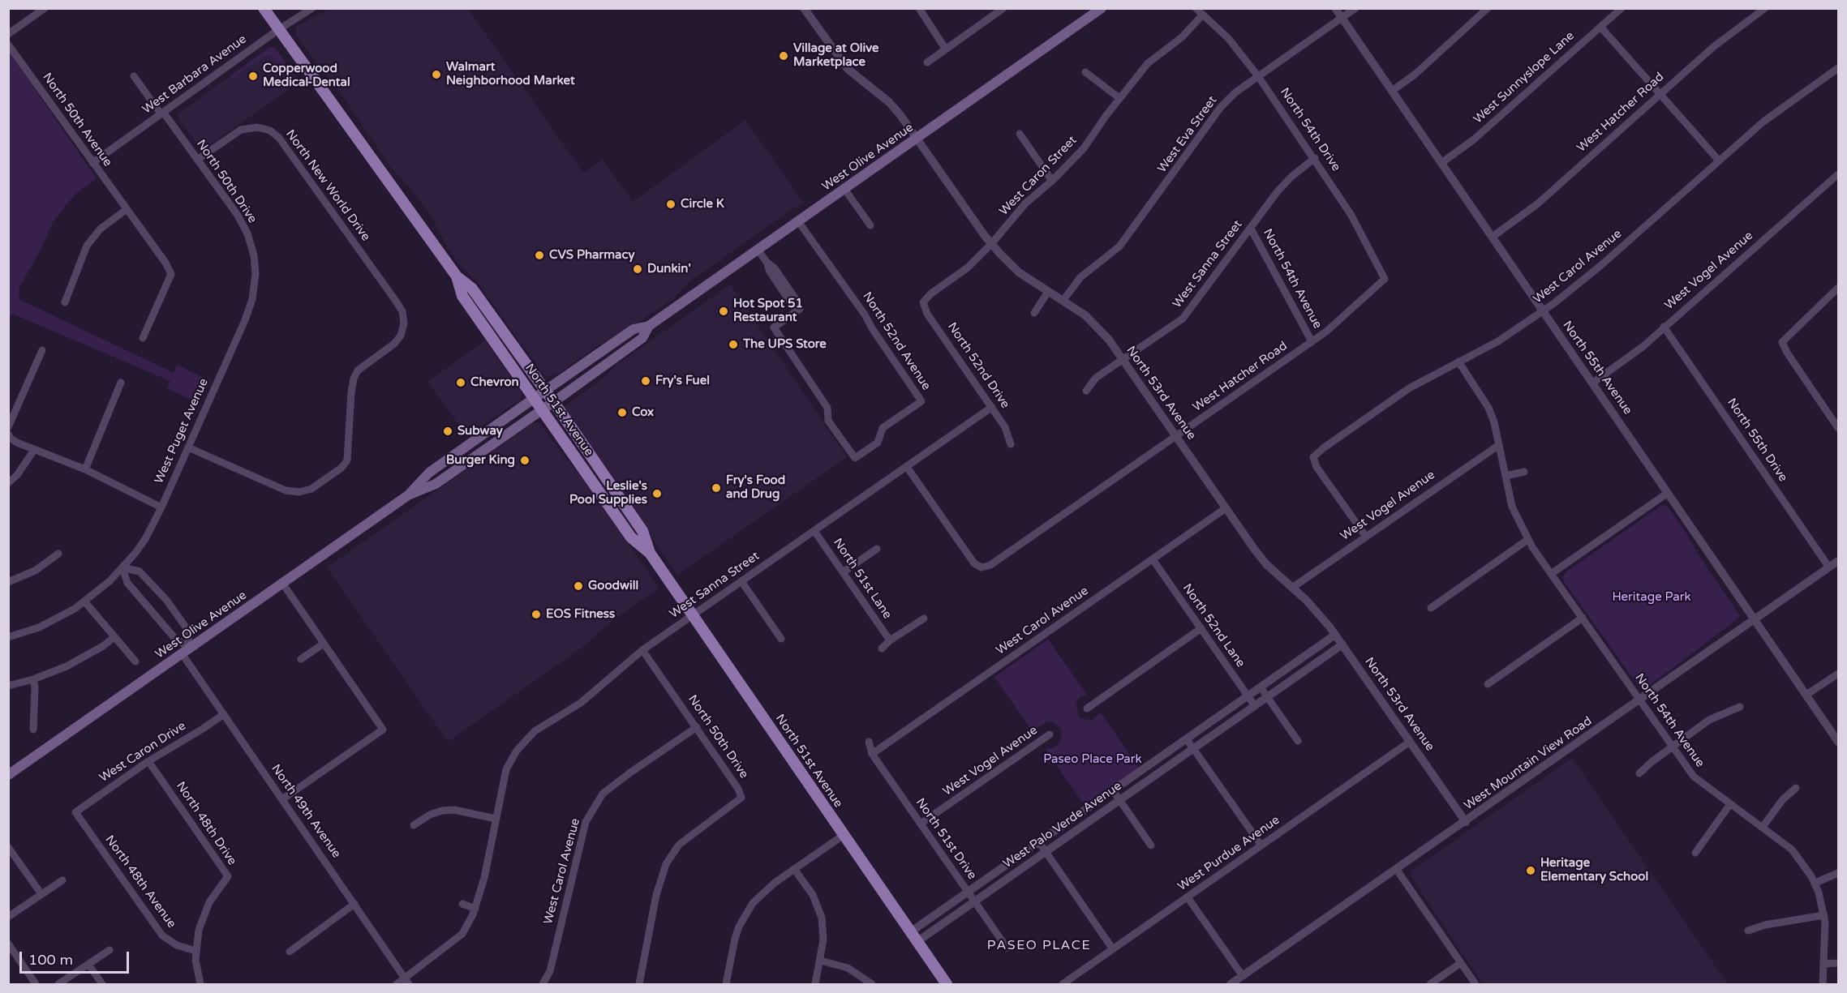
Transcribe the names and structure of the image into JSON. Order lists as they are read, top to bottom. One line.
{"streets":{"main road":["West Olive Avenue","North 51st Avenue"],"street":["West Barbara Avenue","West Sunnyslope Lane","West Hatcher Road","North 50th Avenue","North 54th Drive","West Eva Street","West Caron Street","North 50th Drive","North New World Drive","West Sanna Street","West Carol Avenue","West Vogel Avenue","North 54th Avenue","North 52nd Avenue","North 52nd Drive","North 55th Avenue","North 53rd Avenue","West Puget Avenue","North 55th Drive","North 51st Lane","North 52nd Lane","West Caron Drive","West Mountain View Road","North 49th Avenue","North 48th Drive","West Palo Verde Avenue","North 51st Drive","West Purdue Avenue","North 48th Avenue"]},"crossings":[["West Barbara Avenue","North 50th Avenue"],["West Barbara Avenue","North 50th Drive"],["West Barbara Avenue","North 51st Avenue"],["West Sunnyslope Lane","North 55th Avenue"],["West Hatcher Road","North 54th Drive"],["West Hatcher Road","West Sanna Street"],["West Hatcher Road","North 54th Avenue"],["West Hatcher Road","North 55th Avenue"],["West Hatcher Road","North 53rd Avenue"],["North 54th Drive","West Eva Street"],["North 54th Drive","West Caron Street"],["North 54th Drive","West Sanna Street"],["West Eva Street","North 55th Avenue"],["West Eva Street","North 53rd Avenue"],["West Olive Avenue","North 52nd Avenue"],["West Olive Avenue","North 53rd Avenue"],["West Olive Avenue","North 51st Avenue"],["West Olive Avenue","North 49th Avenue"],["West Caron Street","North 52nd Drive"],["West Caron Street","North 53rd Avenue"],["North 50th Drive","North New World Drive"],["North 50th Drive","West Sanna Street"],["North 50th Drive","West Carol Avenue"],["North 50th Drive","West Puget Avenue"],["North New World Drive","West Puget Avenue"],["West Sanna Street","North 54th Avenue"],["West Sanna Street","North 52nd Drive"],["West Sanna Street","North 53rd Avenue"],["West Sanna Street","North 51st Avenue"],["West Sanna Street","North 51st Lane"],["West Carol Avenue","West Vogel Avenue"],["West Carol Avenue","North 54th Avenue"],["West Carol Avenue","North 55th Avenue"],["West Carol Avenue","North 53rd Avenue"],["West Carol Avenue","North 52nd Lane"],["West Carol Avenue","North 51st Drive"],["West Vogel Avenue","North 54th Avenue"],["West Vogel Avenue","North 55th Avenue"],["West Vogel Avenue","North 53rd Avenue"],["West Vogel Avenue","North 55th Drive"],["West Vogel Avenue","North 51st Drive"],["North 54th Avenue","West Mountain View Road"],["North 55th Avenue","West Mountain View Road"],["North 53rd Avenue","West Mountain View Road"],["North 53rd Avenue","West Palo Verde Avenue"],["North 53rd Avenue","West Purdue Avenue"],["North 51st Avenue","West Palo Verde Avenue"],["West Puget Avenue","North 49th Avenue"],["North 55th Drive","West Mountain View Road"],["North 52nd Lane","West Palo Verde Avenue"],["West Caron Drive","North 49th Avenue"],["West Caron Drive","North 48th Drive"],["West Caron Drive","North 48th Avenue"],["North 48th Drive","North 48th Avenue"],["West Palo Verde Avenue","North 51st Drive"]],"districts":["PASEO PLACE"],"parks":["Heritage Park","Paseo Place Park"],"places":["Village at Olive Marketplace","Walmart Neighborhood Market","Copperwood Medical-Dental","Circle K","CVS Pharmacy","Dunkin'","Hot Spot 51 Restaurant","The UPS Store","Fry's Fuel","Chevron","Cox","Subway","Burger King","Fry's Food and Drug","Leslie's Pool Supplies","Goodwill","EOS Fitness","Heritage Elementary School"],"scale_bar":"100 m"}
